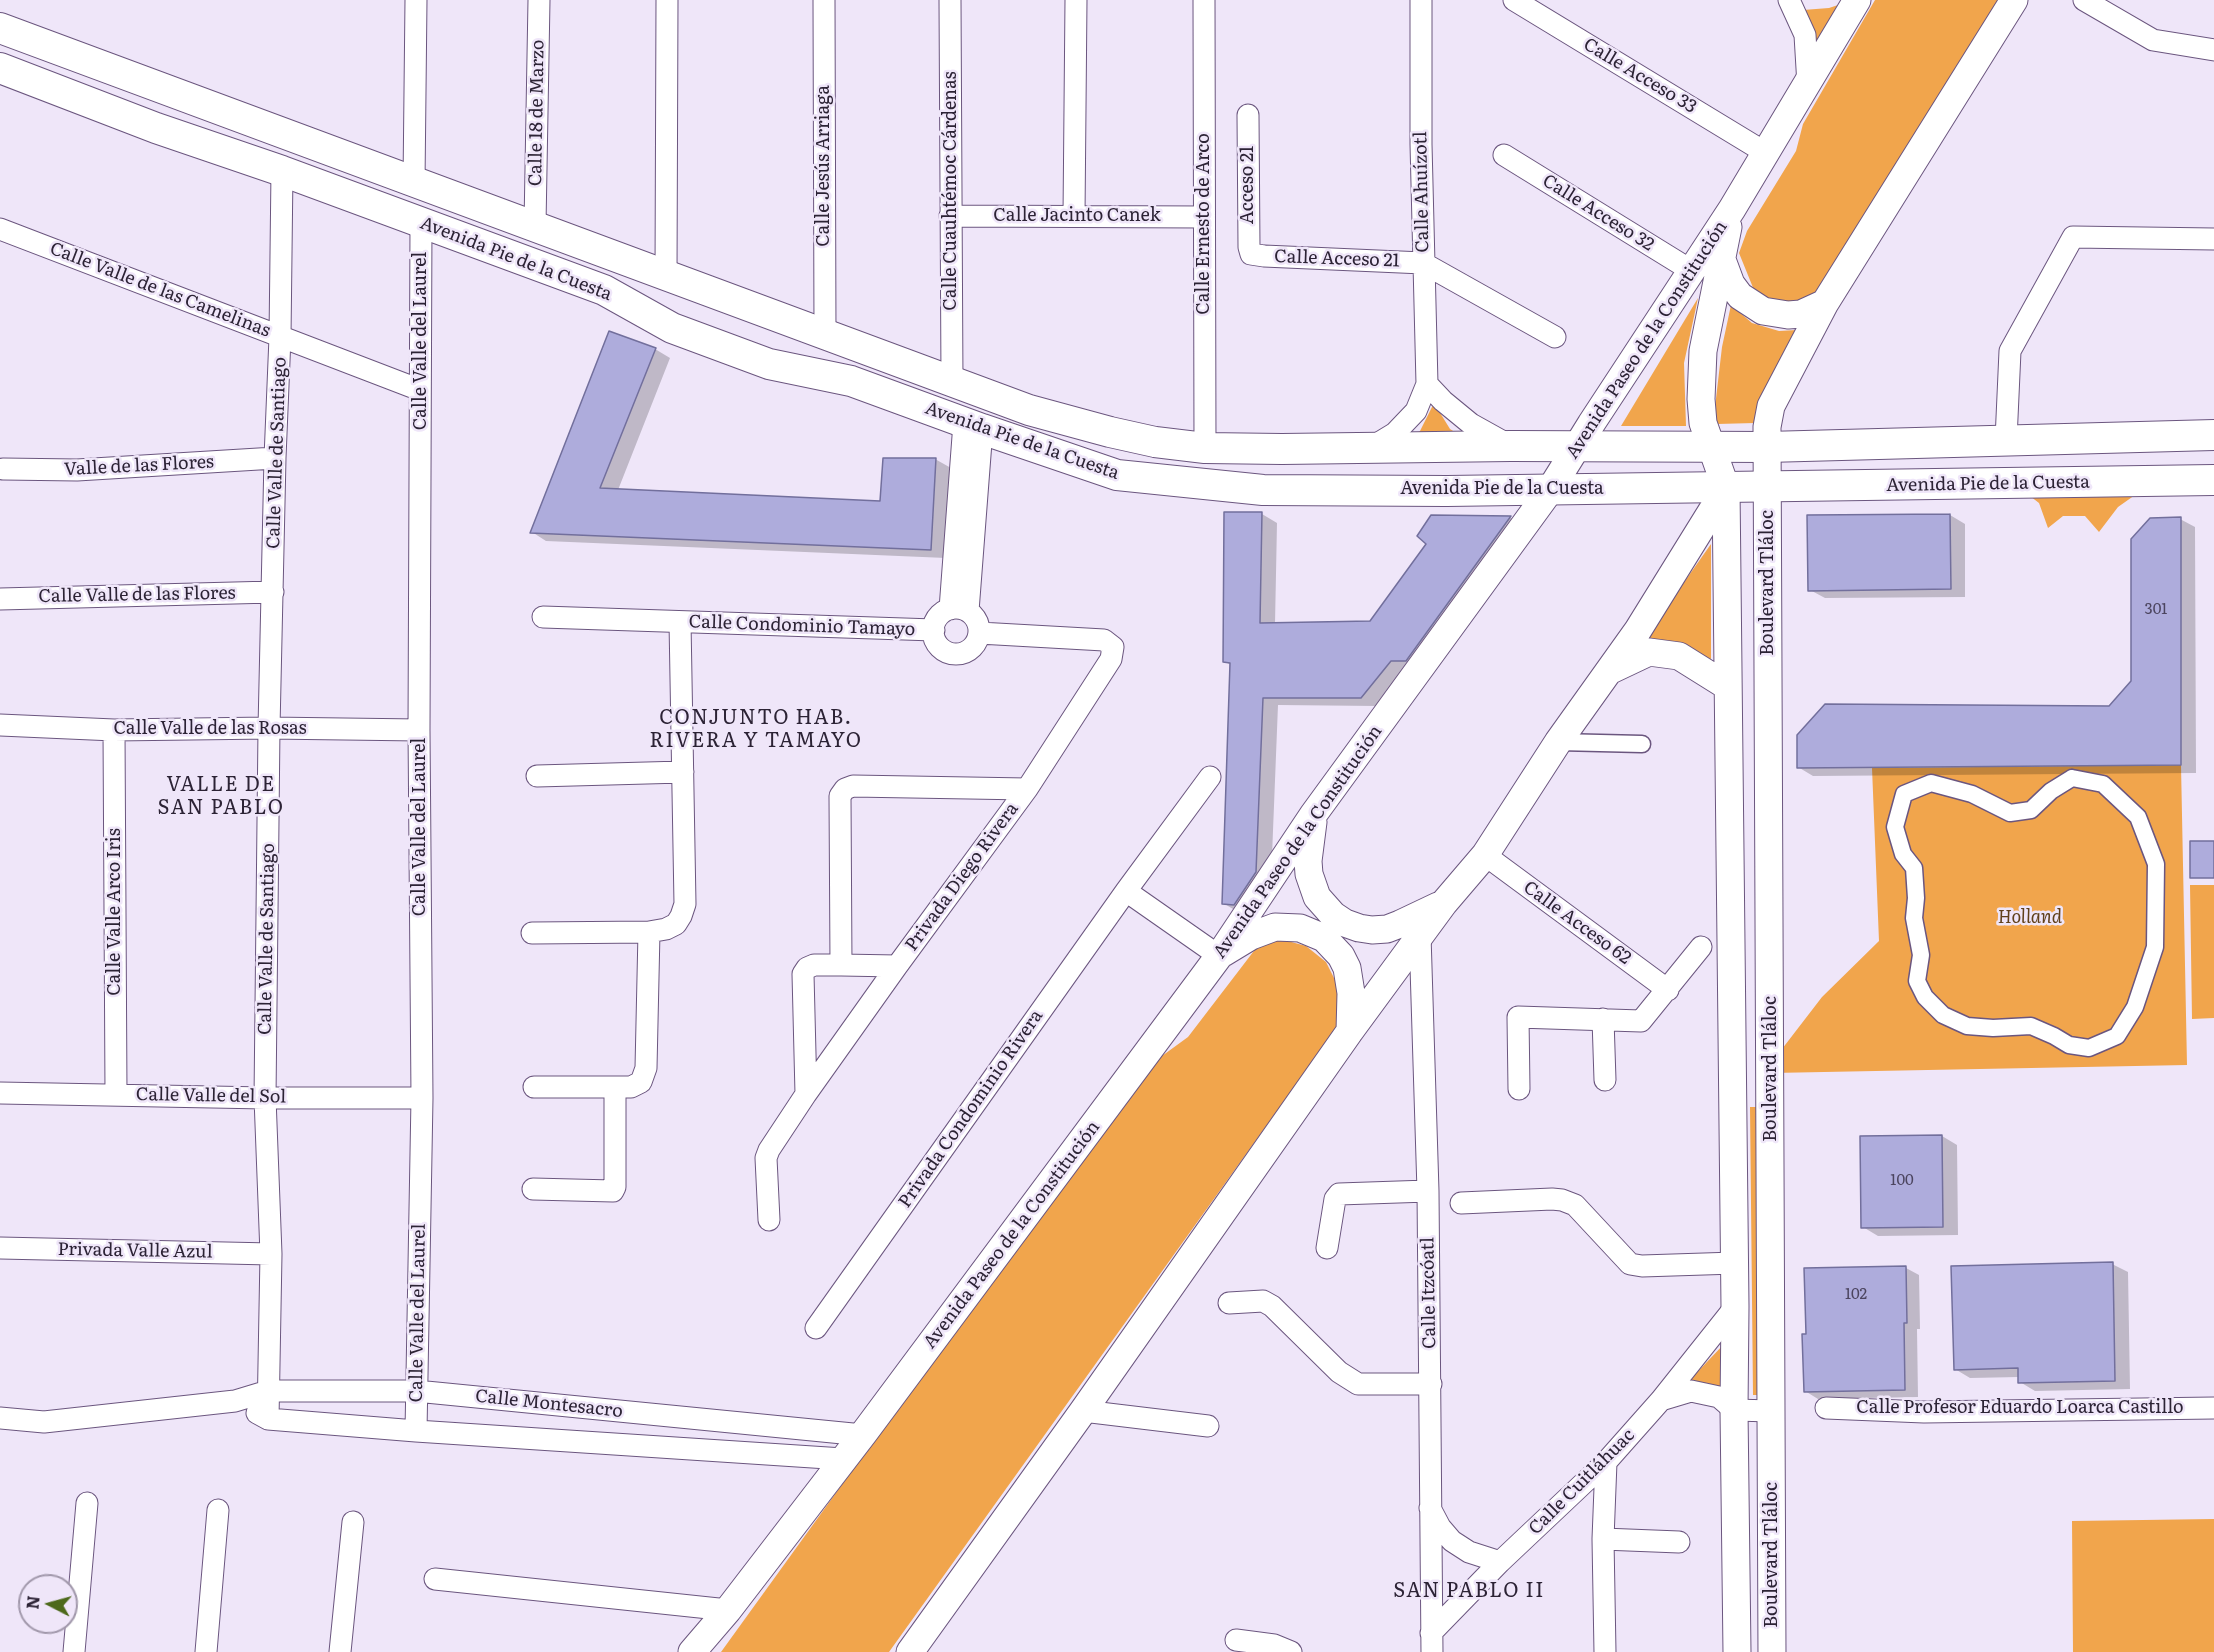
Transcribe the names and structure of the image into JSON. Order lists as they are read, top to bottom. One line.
{"streets":{"main road":["Avenida Pie de la Cuesta"],"street":["Calle Acceso 33","Calle 18 de Marzo","Calle Jesús Arriaga","Acceso 21","Calle Cuauhtémoc Cárdenas","Calle Ahuízotl","Calle Acceso 32","Calle Jacinto Canek","Calle Ernesto de Arco","Calle Acceso 21","Calle Valle de las Camelinas","Avenida Paseo de la Constitución","Calle Valle del Laurel","Calle Valle de Santiago","Valle de las Flores","Boulevard Tláloc","Calle Valle de las Flores","Calle Condominio Tamayo","Calle Valle de las Rosas","Privada Diego Rivera","Calle Valle Arco Iris","Calle Acceso 62","Calle Valle del Sol","Privada Condominio Rivera","Privada Valle Azul","Calle Itzcóatl","Calle Montesacro","Calle Profesor Eduardo Loarca Castillo","Calle Cuitláhuac"]},"crossings":[["Calle Acceso 33","Avenida Paseo de la Constitución"],["Calle 18 de Marzo","Avenida Pie de la Cuesta"],["Calle Jesús Arriaga","Avenida Pie de la Cuesta"],["Acceso 21","Calle Acceso 21"],["Calle Cuauhtémoc Cárdenas","Calle Jacinto Canek"],["Calle Cuauhtémoc Cárdenas","Avenida Pie de la Cuesta"],["Calle Ahuízotl","Avenida Pie de la Cuesta"],["Calle Ahuízotl","Calle Acceso 21"],["Calle Acceso 32","Avenida Paseo de la Constitución"],["Calle Jacinto Canek","Calle Ernesto de Arco"],["Calle Ernesto de Arco","Avenida Pie de la Cuesta"],["Avenida Pie de la Cuesta","Avenida Paseo de la Constitución"],["Avenida Pie de la Cuesta","Calle Valle del Laurel"],["Avenida Pie de la Cuesta","Calle Valle de Santiago"],["Avenida Pie de la Cuesta","Boulevard Tláloc"],["Calle Valle de las Camelinas","Calle Valle del Laurel"],["Calle Valle de las Camelinas","Calle Valle de Santiago"],["Avenida Paseo de la Constitución","Calle Montesacro"],["Calle Valle del Laurel","Calle Valle de las Rosas"],["Calle Valle del Laurel","Calle Valle del Sol"],["Calle Valle del Laurel","Calle Montesacro"],["Calle Valle de Santiago","Valle de las Flores"],["Calle Valle de Santiago","Calle Valle de las Flores"],["Calle Valle de Santiago","Calle Valle de las Rosas"],["Calle Valle de Santiago","Calle Valle del Sol"],["Calle Valle de Santiago","Privada Valle Azul"],["Calle Valle de Santiago","Calle Montesacro"],["Boulevard Tláloc","Calle Cuitláhuac"],["Calle Condominio Tamayo","Privada Diego Rivera"],["Calle Valle de las Rosas","Calle Valle Arco Iris"],["Calle Valle Arco Iris","Calle Valle del Sol"],["Calle Itzcóatl","Calle Cuitláhuac"]],"districts":["CONJUNTO HAB. RIVERA Y TAMAYO","VALLE DE SAN PABLO","SAN PABLO II"],"parks":["Holland"],"house_numbers":["301","100","102"],"north":"left"}
